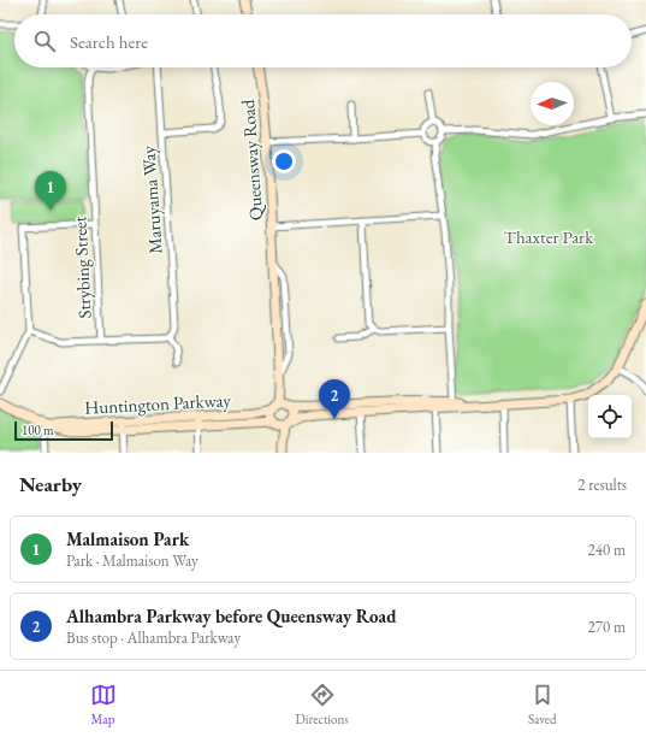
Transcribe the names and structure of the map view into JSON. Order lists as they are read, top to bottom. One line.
{"streets":{"street":["Queensway Road","Maruyama Way","Strybing Street","Huntington Parkway"]},"crossings":[["Queensway Road","Huntington Parkway"]],"parks":["Thaxter Park"],"scale_bar":"100 m","north":"left","page":{"search":"Search here","pins":["1","2"],"scale":"100 m","heading":["Nearby","2 results"],"list":[{"mark":"1","name":"Malmaison Park","note":"Park · Malmaison Way","value":"240 m"},{"mark":"2","name":"Alhambra Parkway before Queensway Road","note":"Bus stop · Alhambra Parkway","value":"270 m"}],"nav":["Map","Directions","Saved"]}}
